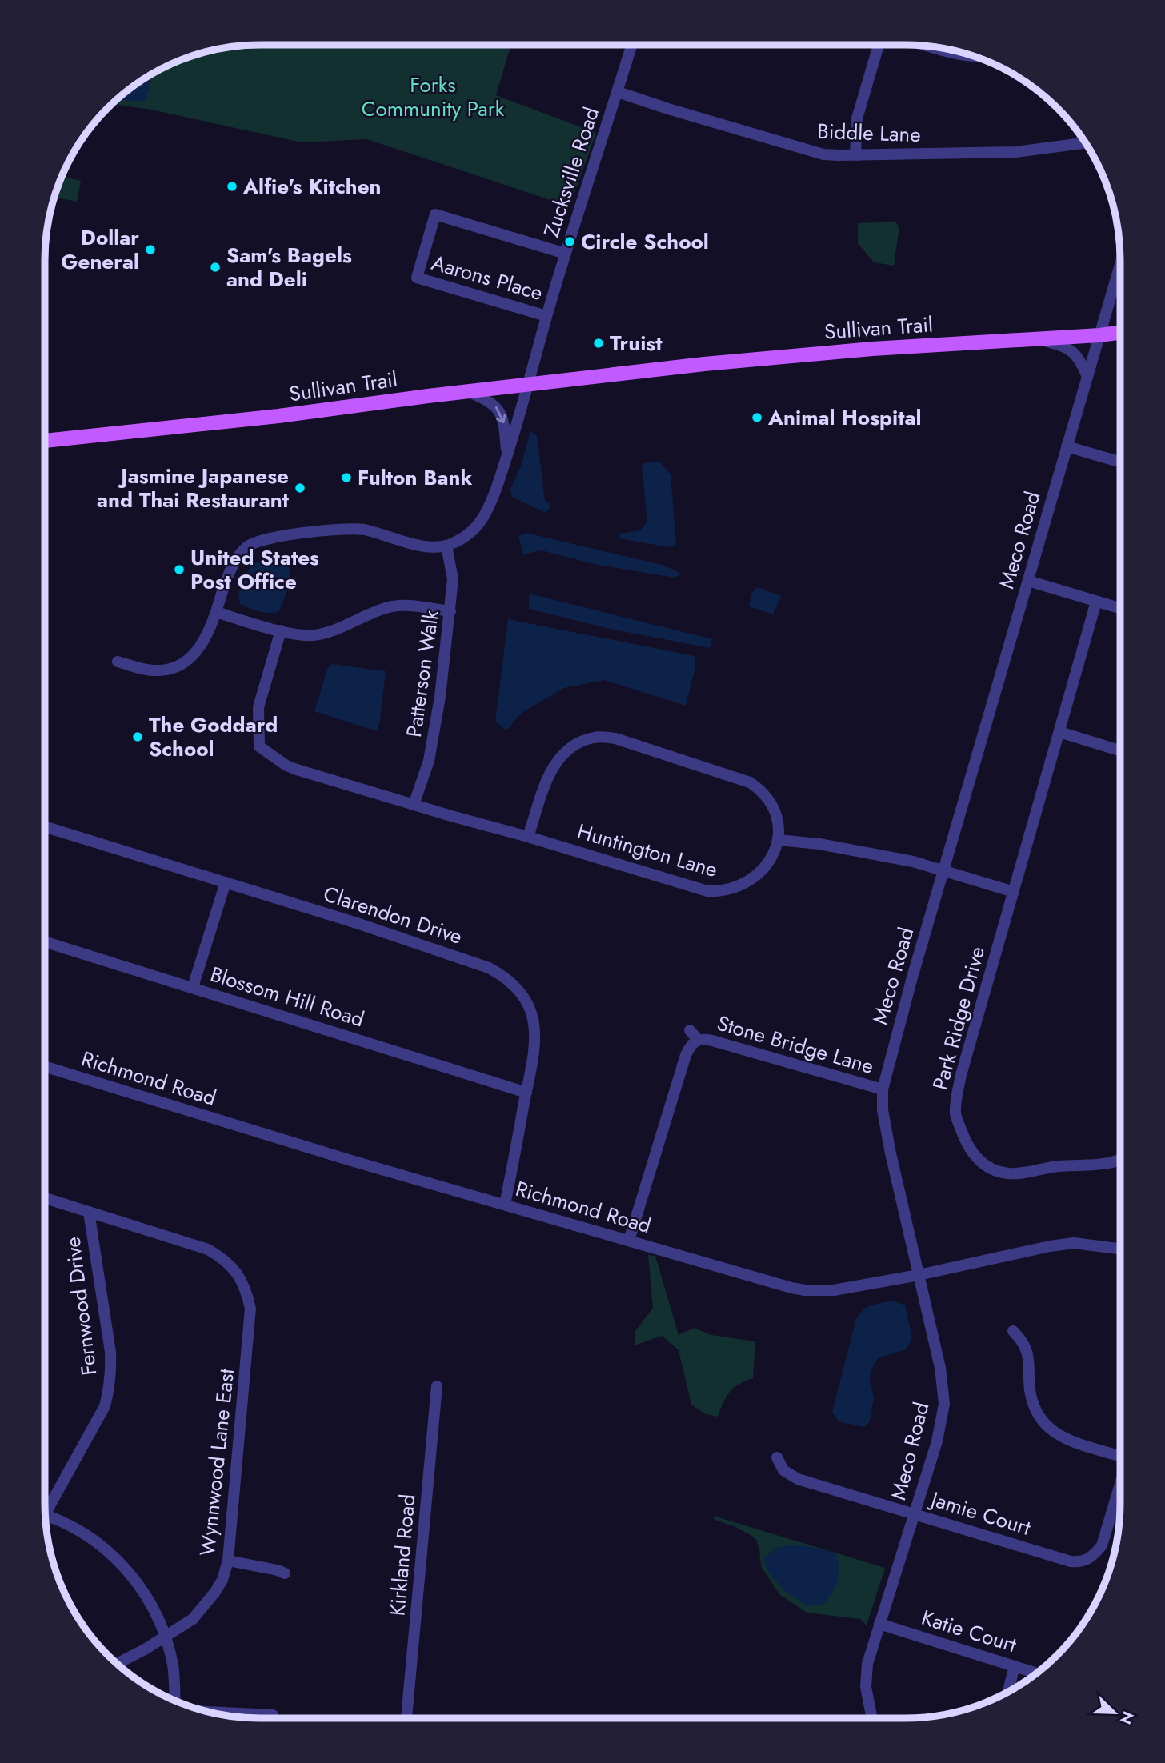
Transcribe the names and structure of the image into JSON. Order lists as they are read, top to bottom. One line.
{"streets":{"main road":["Sullivan Trail"],"street":["Biddle Lane","Zucksville Road","Aarons Place","Meco Road","Patterson Walk","Huntington Lane","Clarendon Drive","Blossom Hill Road","Park Ridge Drive","Stone Bridge Lane","Richmond Road","Fernwood Drive","Wynnwood Lane East","Jamie Court","Kirkland Road","Katie Court"]},"crossings":[["Biddle Lane","Zucksville Road"],["Zucksville Road","Aarons Place"],["Zucksville Road","Sullivan Trail"],["Zucksville Road","Patterson Walk"],["Sullivan Trail","Meco Road"],["Meco Road","Stone Bridge Lane"],["Meco Road","Richmond Road"],["Meco Road","Jamie Court"],["Meco Road","Katie Court"],["Patterson Walk","Huntington Lane"],["Clarendon Drive","Blossom Hill Road"],["Clarendon Drive","Richmond Road"],["Stone Bridge Lane","Richmond Road"],["Fernwood Drive","Wynnwood Lane East"]],"parks":["Forks Community Park"],"places":["Alfie's Kitchen","Circle School","Dollar General","Sam's Bagels and Deli","Truist","Animal Hospital","Fulton Bank","Jasmine Japanese and Thai Restaurant","United States Post Office","The Goddard School"],"north":"bottom right"}
